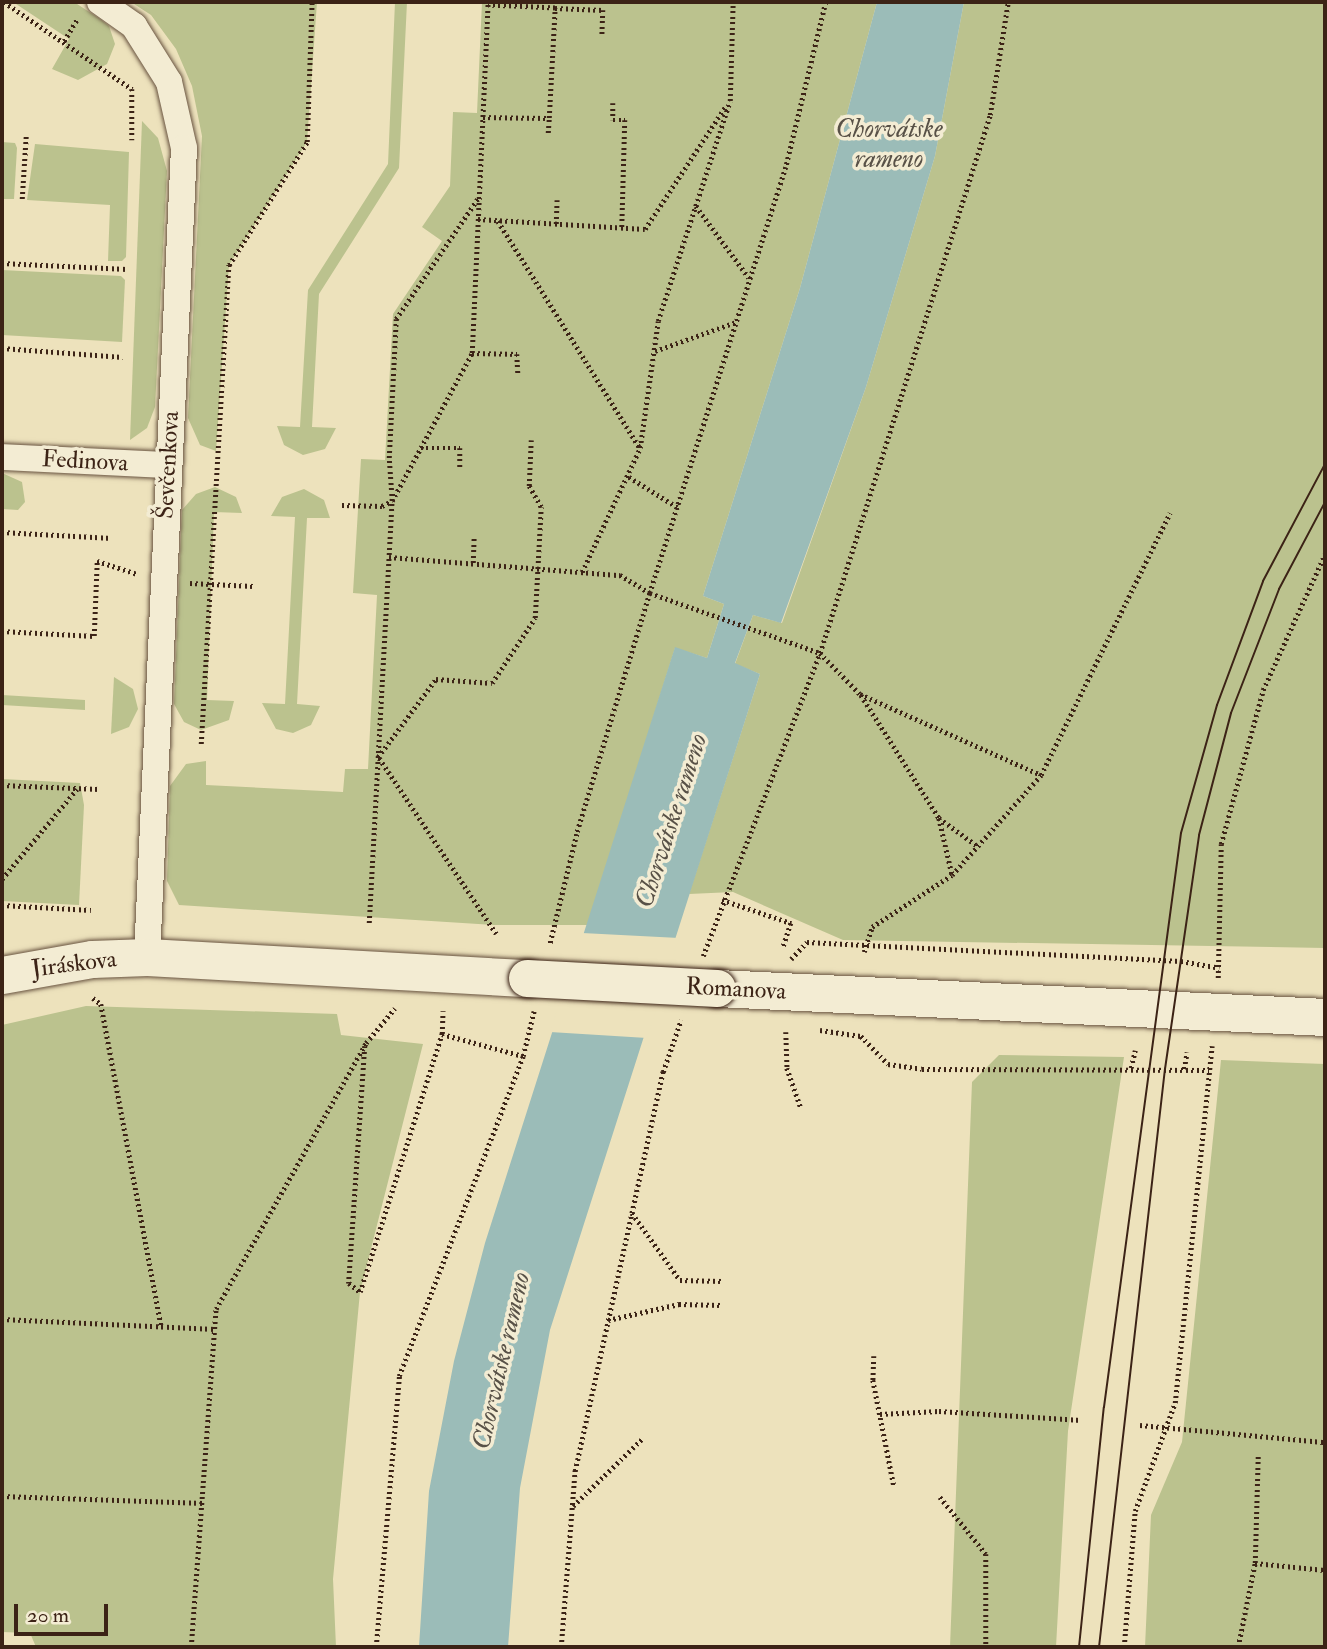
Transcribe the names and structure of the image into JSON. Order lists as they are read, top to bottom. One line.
{"streets":{"street":["Fedinova","Ševčenkova","Jiráskova","Romanova"]},"crossings":[["Fedinova","Ševčenkova"],["Ševčenkova","Jiráskova"],["Ševčenkova","Romanova"],["Jiráskova","Romanova"]],"water":["Chorvátske rameno"],"scale_bar":"20 m"}
